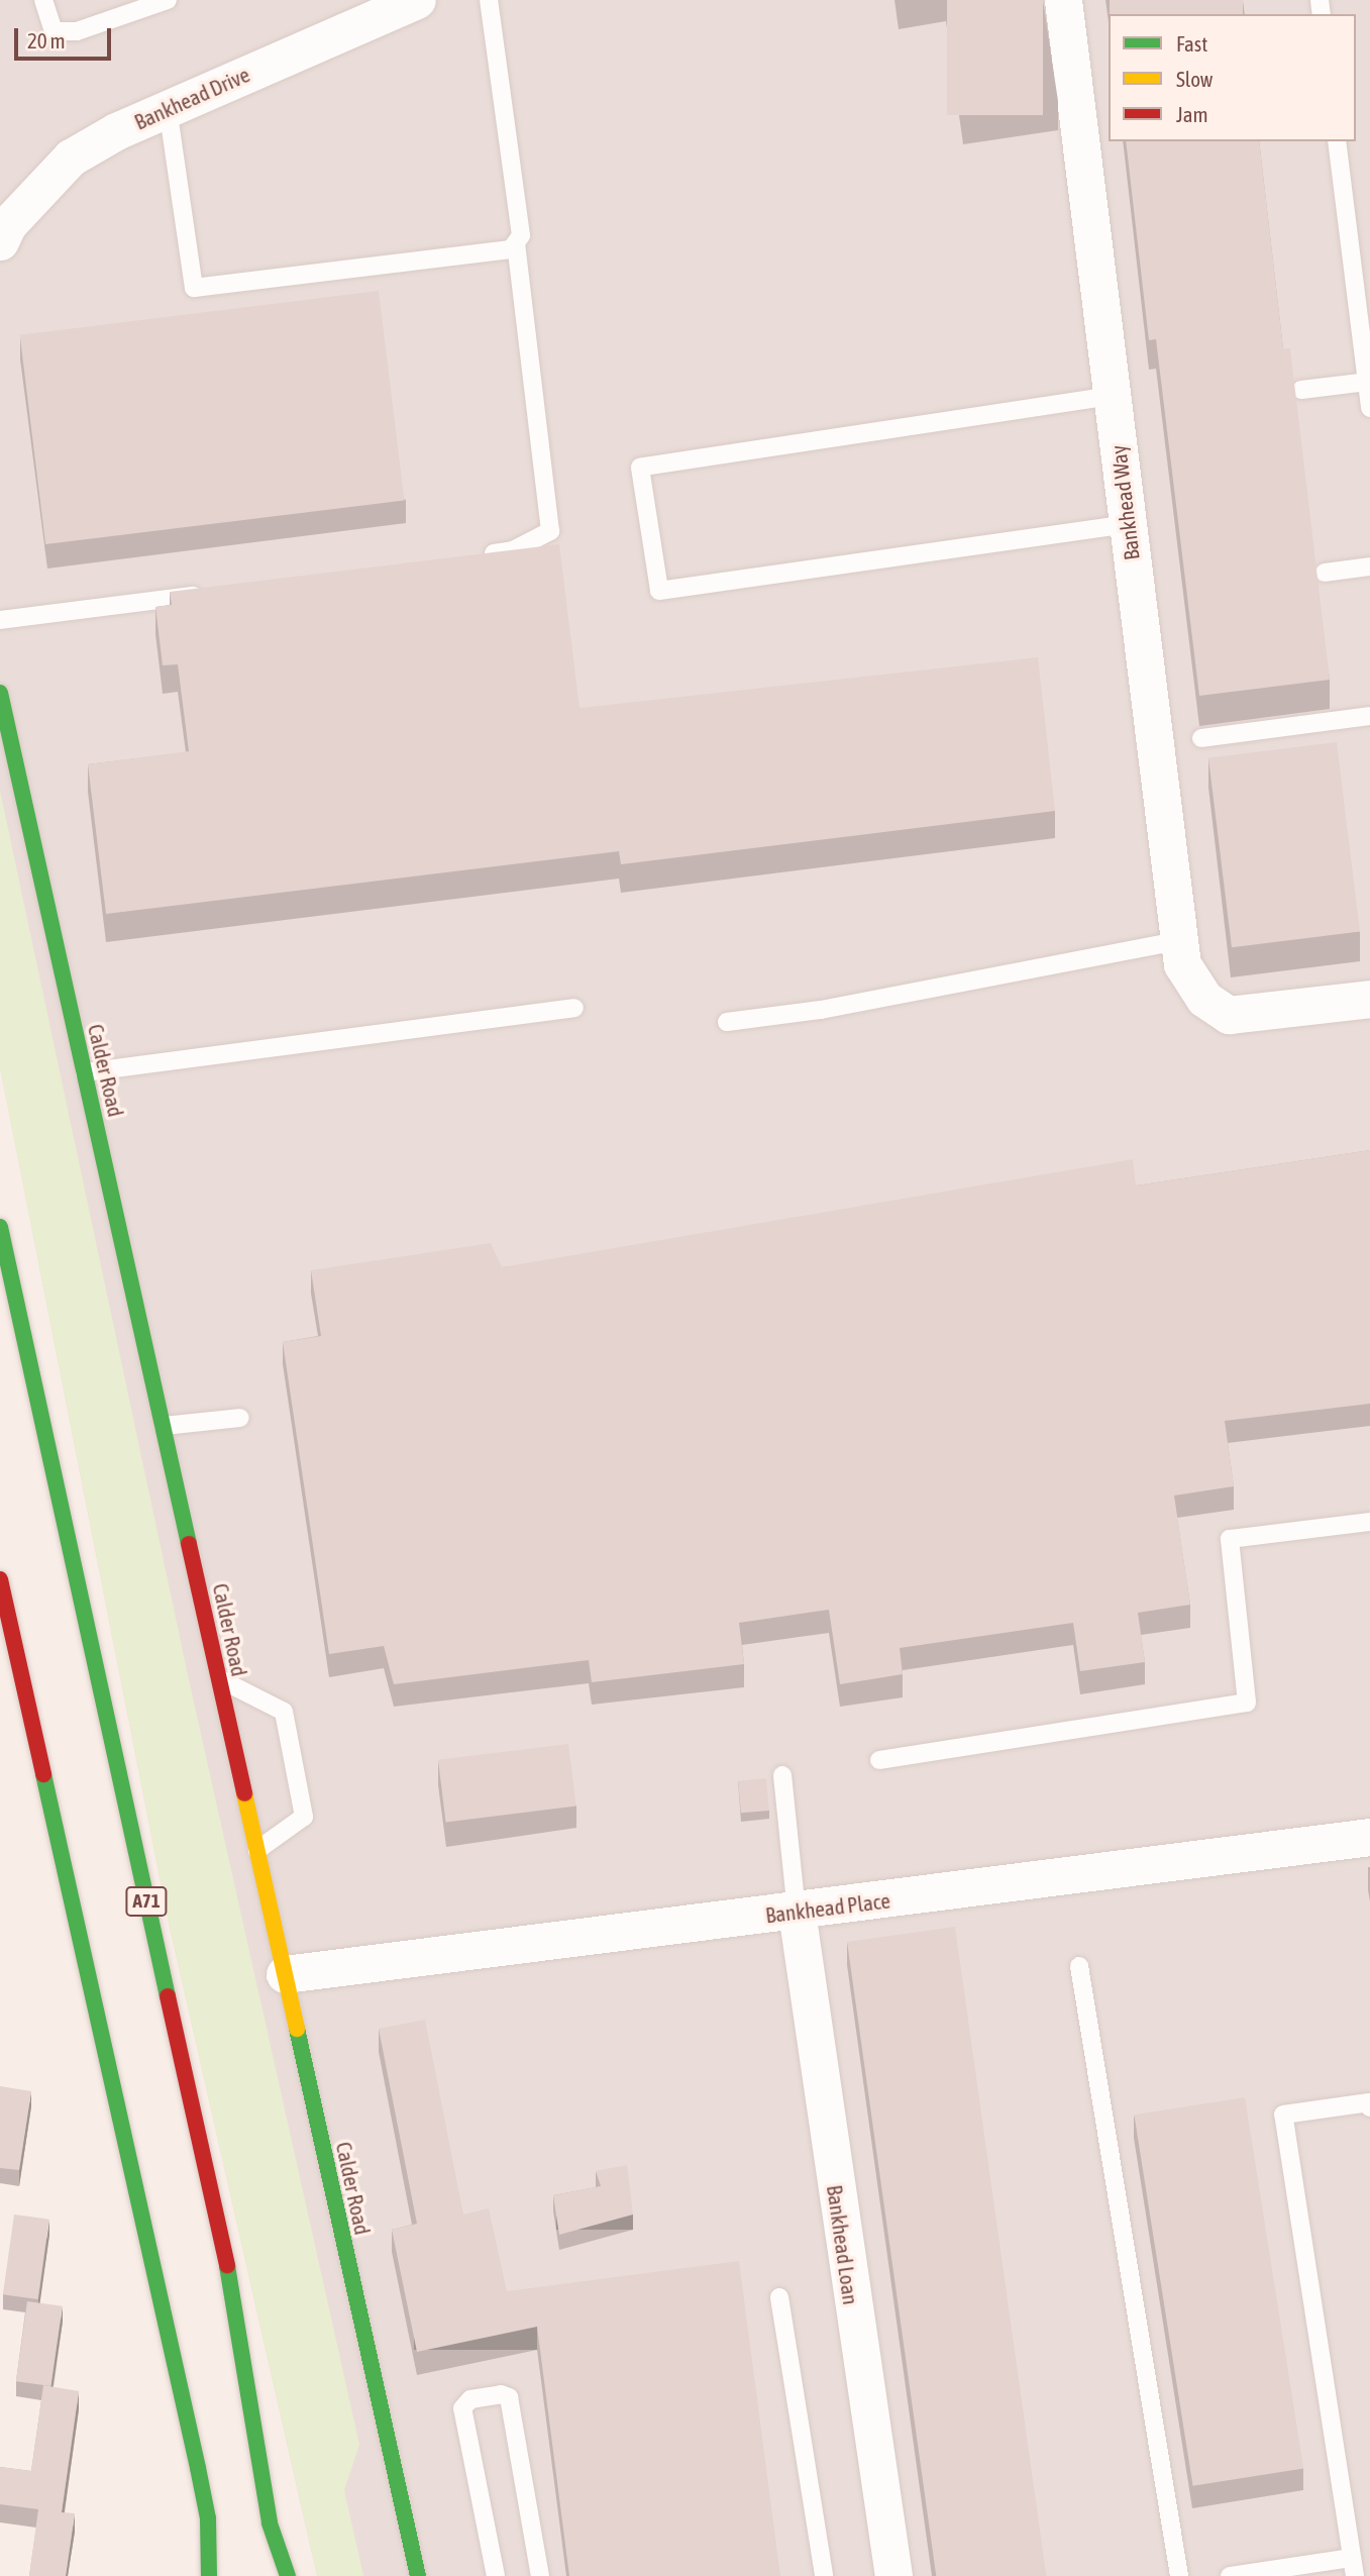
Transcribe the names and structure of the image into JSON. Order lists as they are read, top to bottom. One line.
{"streets":{"main road":["Calder Road","A71"],"street":["Bankhead Drive","Bankhead Way","Bankhead Place","Bankhead Loan"]},"crossings":[["Calder Road","Bankhead Place"],["Bankhead Place","Bankhead Loan"]],"legend":["Fast","Slow","Jam"],"scale_bar":"20 m"}
